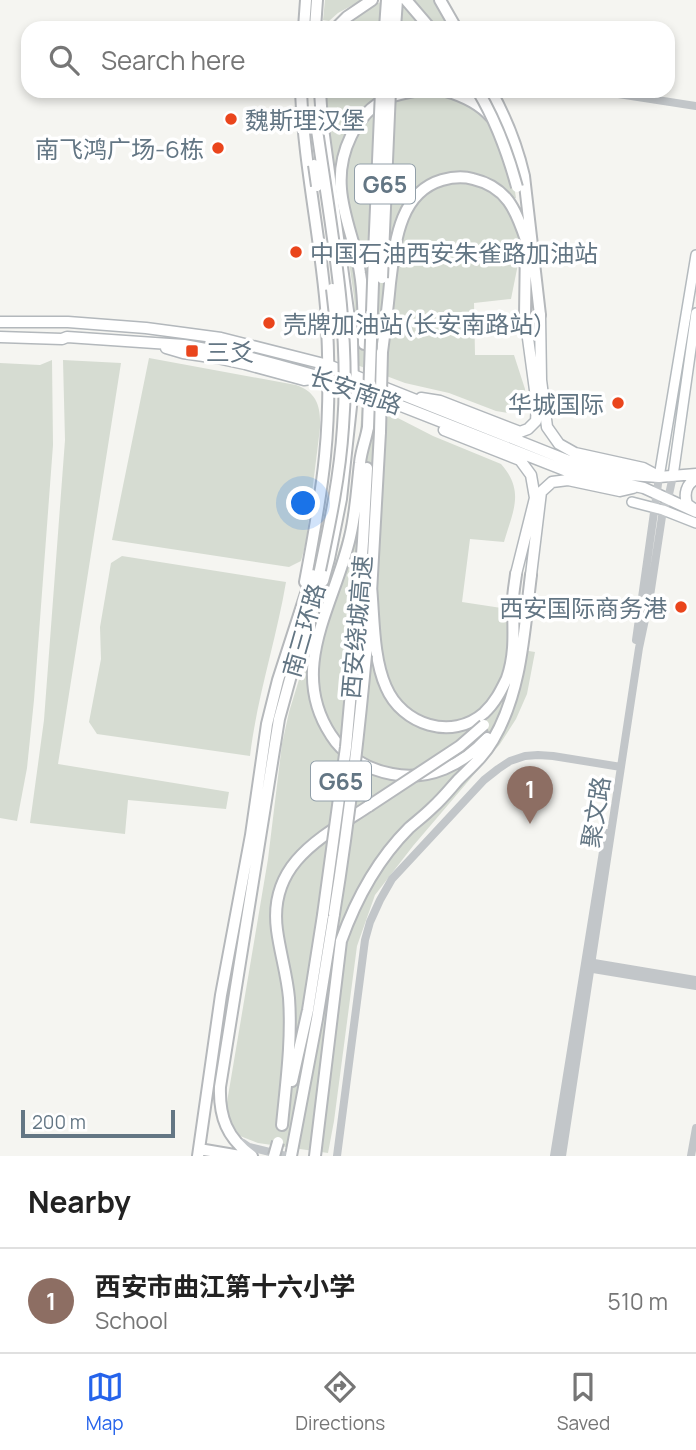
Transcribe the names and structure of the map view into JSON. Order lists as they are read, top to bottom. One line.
{"streets":{"highway":["G65","西安绕城高速","南三环路"],"main road":["长安南路"],"street":["聚文路"]},"crossings":[["长安南路","聚文路"]],"places":{"other":["魏斯理汉堡","南飞鸿广场-6栋","中国石油西安朱雀路加油站","壳牌加油站(长安南路站)","华城国际","西安国际商务港"],"transit":["三爻"]},"scale_bar":"200 m","page":{"search":"Search here","pins":"1","scale":"200 m","heading":"Nearby","list":[{"mark":"1","name":"西安市曲江第十六小学","note":"School","value":"510 m"}],"nav":["Map","Directions","Saved"]}}
